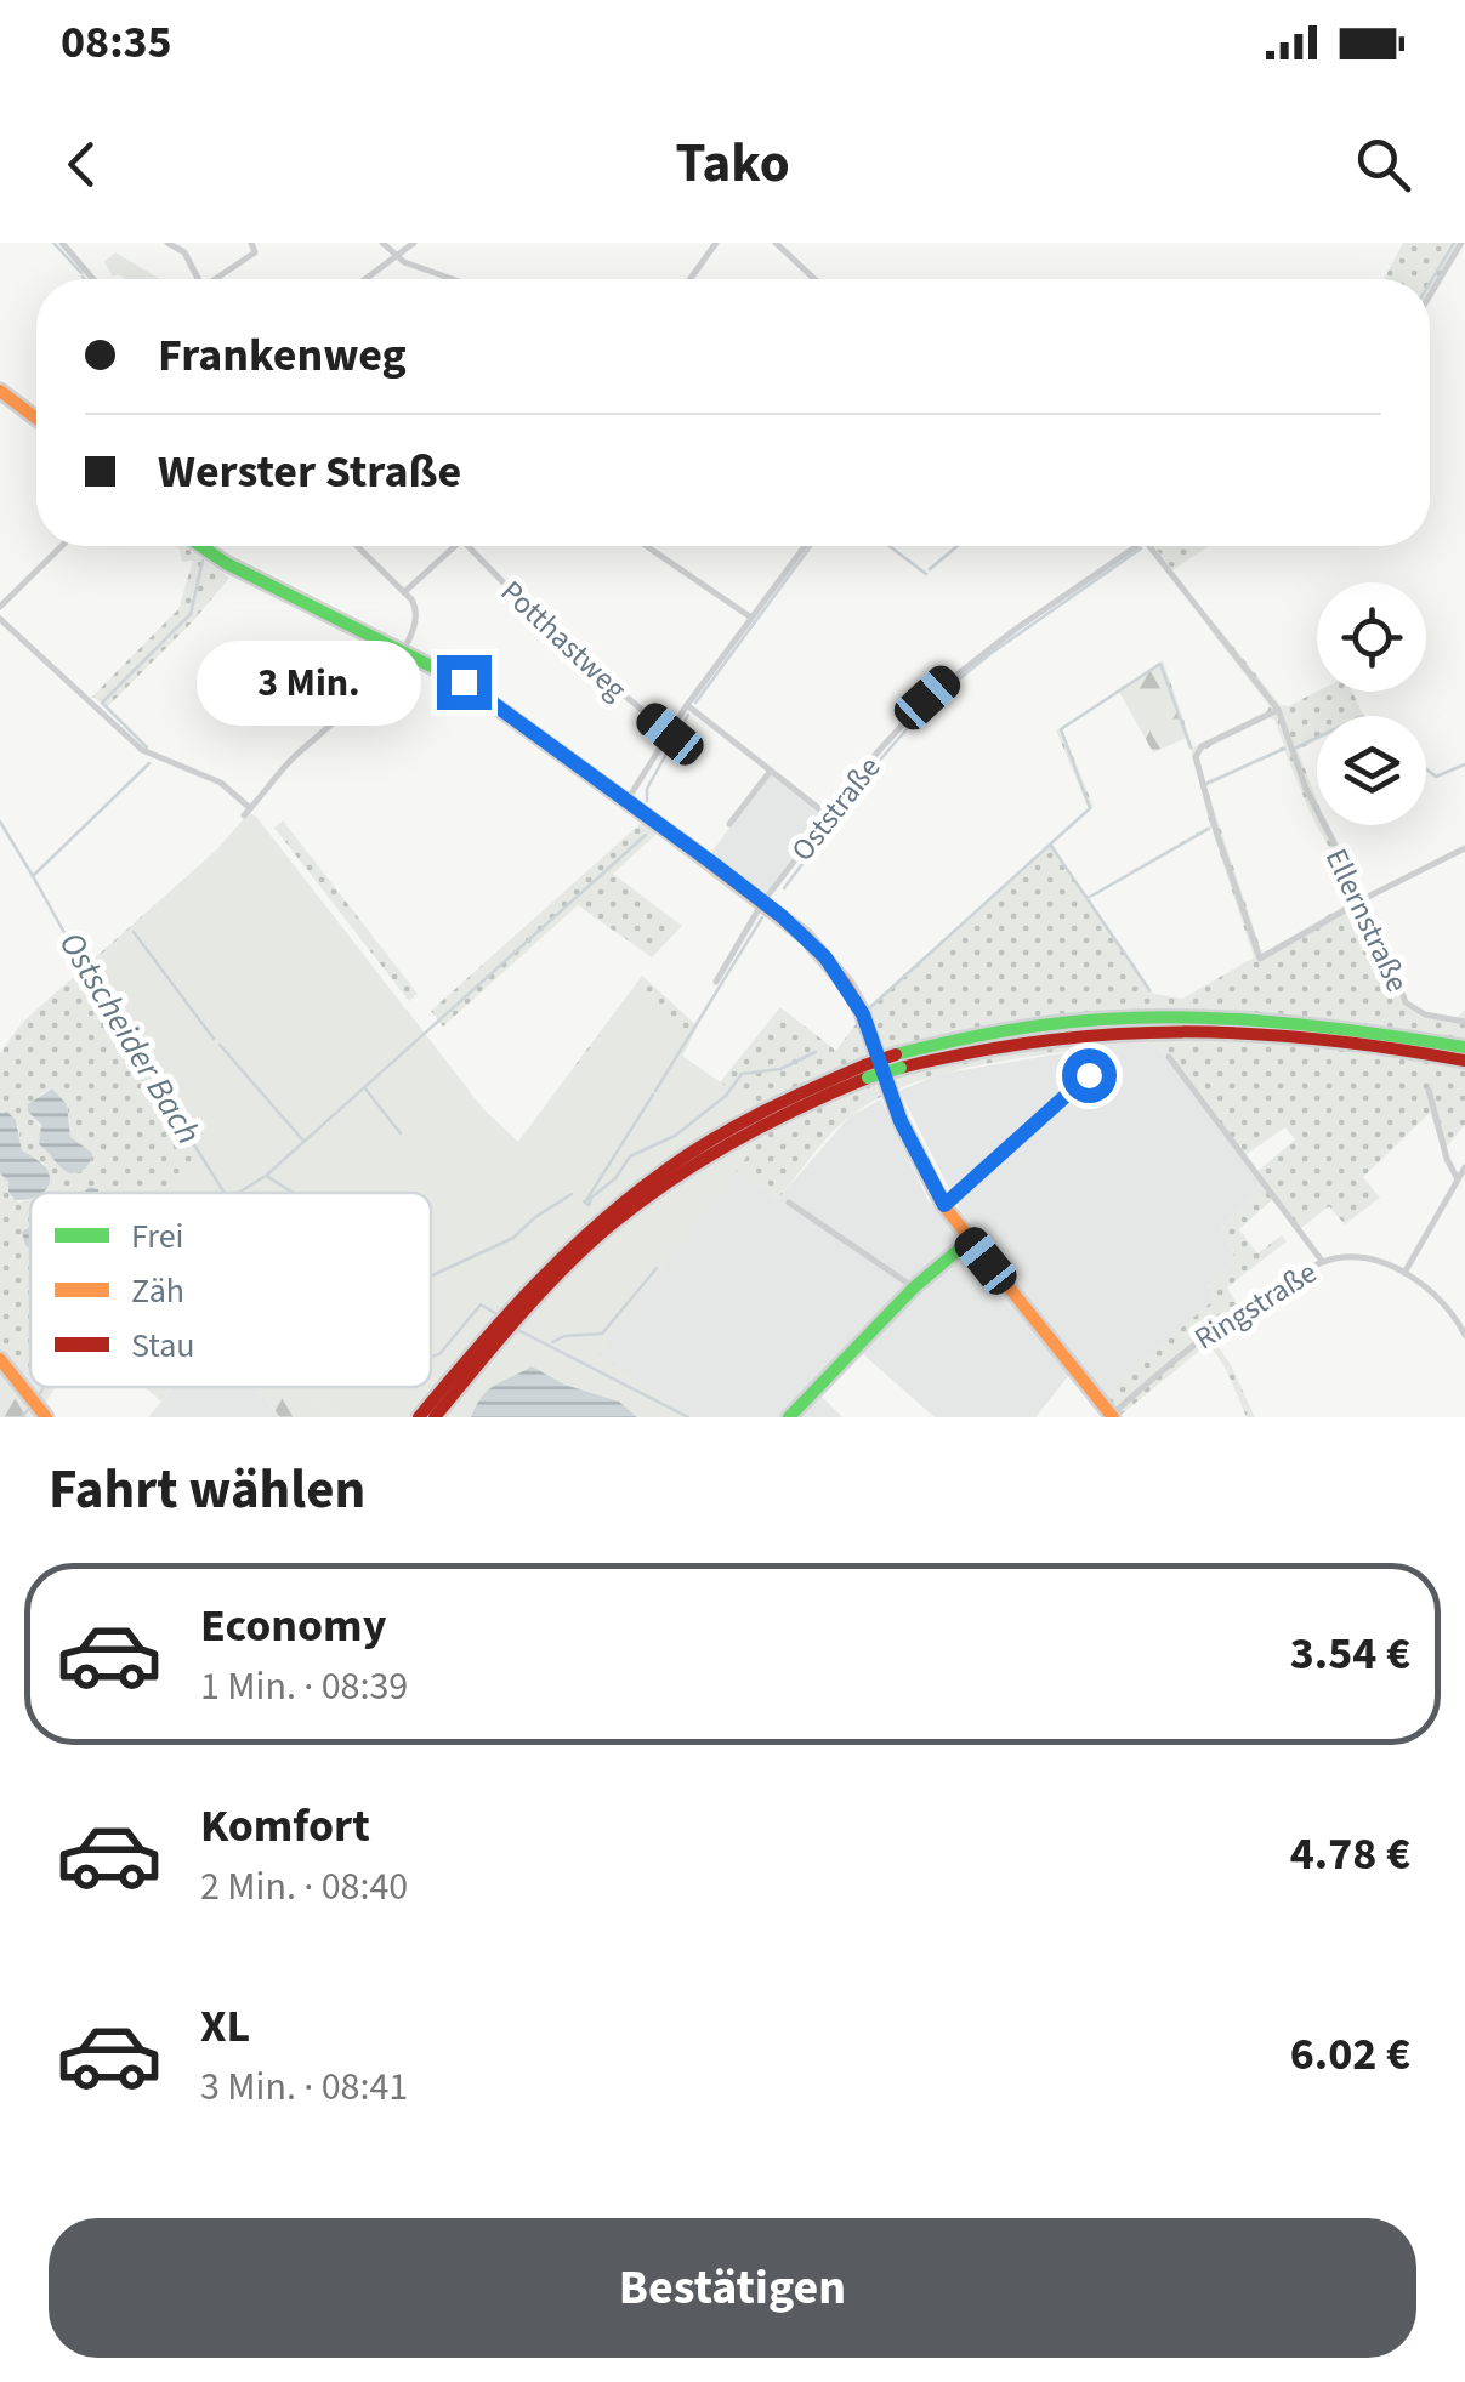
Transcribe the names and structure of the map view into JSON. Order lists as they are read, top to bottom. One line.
{"streets":{"street":["Potthastweg","Oststraße","Ellernstraße","Ringstraße"]},"water":["Ostscheider Bach"],"legend":["Frei","Zäh","Stau"],"page":{"status":"08:35","header":"Tako","banner":["Frankenweg","Werster Straße"],"bubble":"3 Min.","heading":"Fahrt wählen","list":[{"name":"Economy","note":"1 Min. · 08:39","value":"3.54 €"},{"name":"Komfort","note":"2 Min. · 08:40","value":"4.78 €"},{"name":"XL","note":"3 Min. · 08:41","value":"6.02 €"}],"buttons":"Bestätigen"}}
